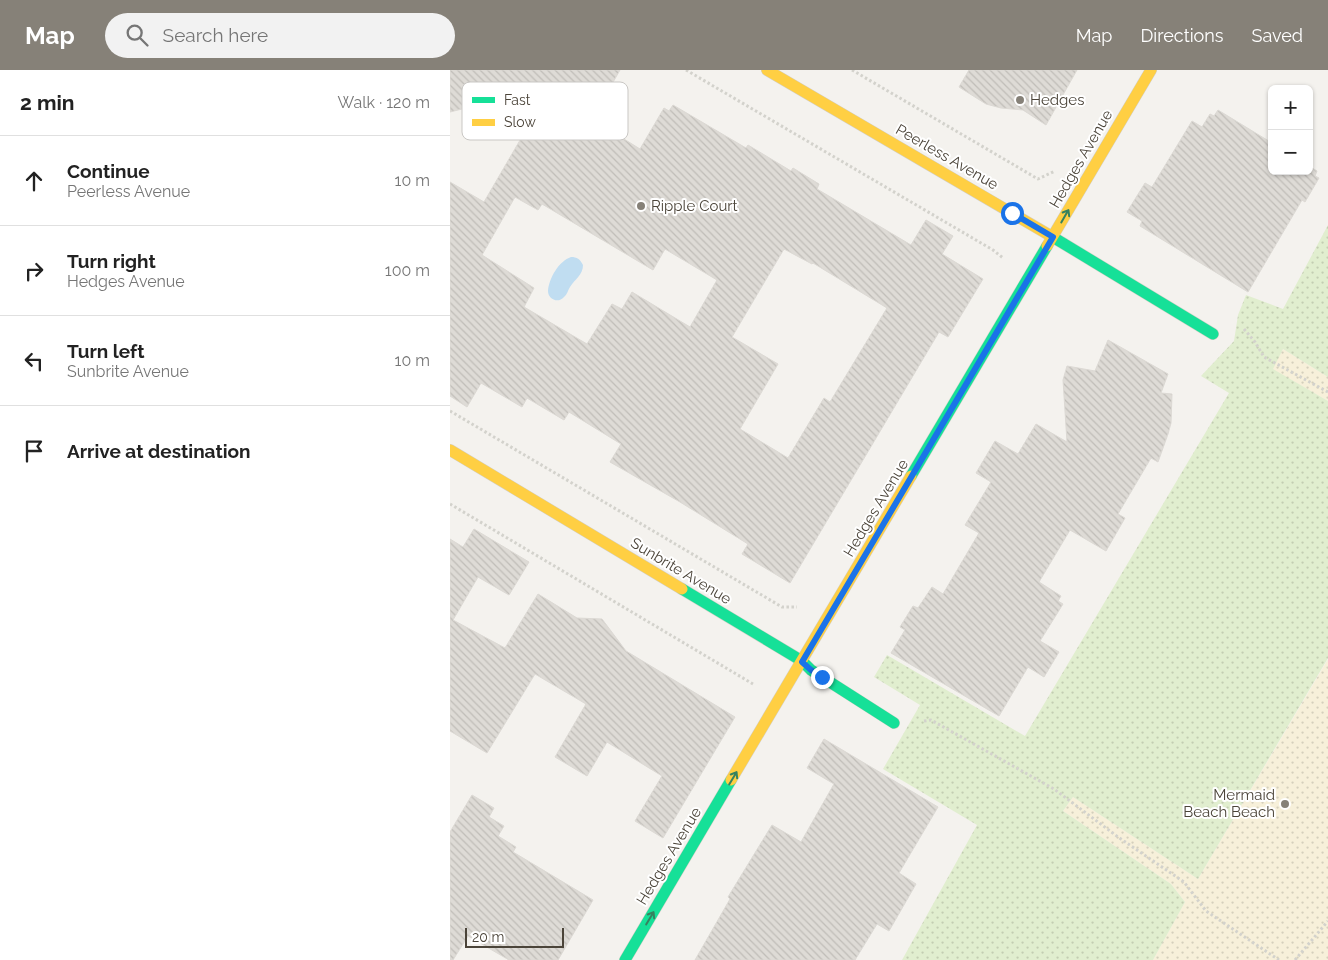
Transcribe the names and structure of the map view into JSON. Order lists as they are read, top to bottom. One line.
{"streets":{"street":["Peerless Avenue","Hedges Avenue","Sunbrite Avenue"]},"crossings":[["Peerless Avenue","Hedges Avenue"],["Hedges Avenue","Sunbrite Avenue"]],"one_way":["Hedges Avenue"],"places":["Hedges","Ripple Court","Mermaid Beach Beach"],"legend":["Fast","Slow"],"scale_bar":"20 m","page":{"header":"Map","search":"Search here","nav":["Map","Directions","Saved"],"heading":["2 min","Walk · 120 m"],"map_buttons":["+","−"],"list":[["Continue","Peerless Avenue","10 m"],["Turn right","Hedges Avenue","100 m"],["Turn left","Sunbrite Avenue","10 m"],"Arrive at destination"],"scale":"20 m"}}
